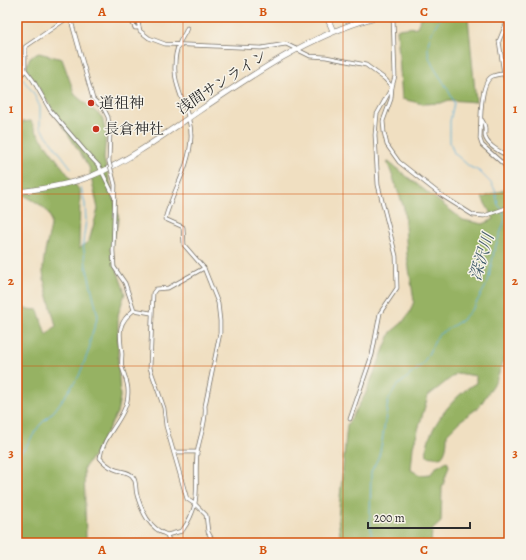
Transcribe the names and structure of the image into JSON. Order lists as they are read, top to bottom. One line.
{"streets":{"main road":["浅間サンライン"]},"water":["深沢川"],"places":["道祖神","長倉神社"],"scale_bar":"200 m","grid":{"columns":["A","B","C"],"rows":["1","2","3"]}}
